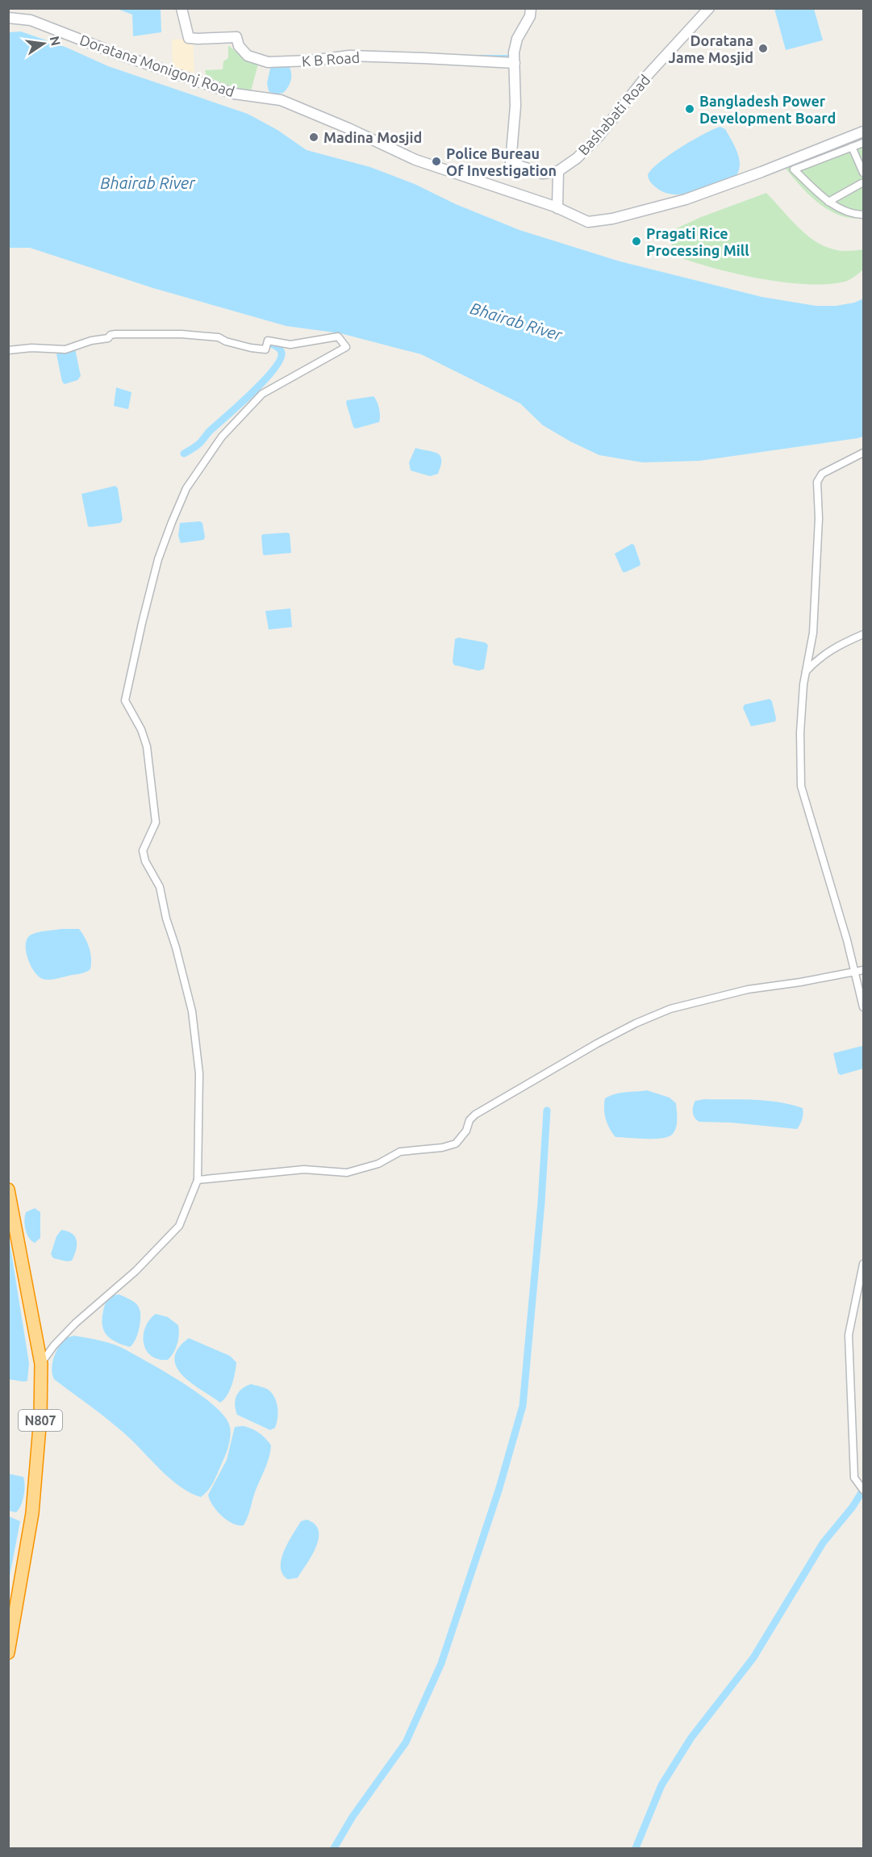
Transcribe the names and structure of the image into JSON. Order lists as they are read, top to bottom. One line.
{"streets":{"highway":["N807"],"main road":["K B Road","Doratana Monigonj Road","Bashabati Road"]},"water":["Bhairab River"],"places":["Doratana Jame Mosjid","Bangladesh Power Development Board","Madina Mosjid","Police Bureau Of Investigation","Pragati Rice Processing Mill"],"north":"right"}
